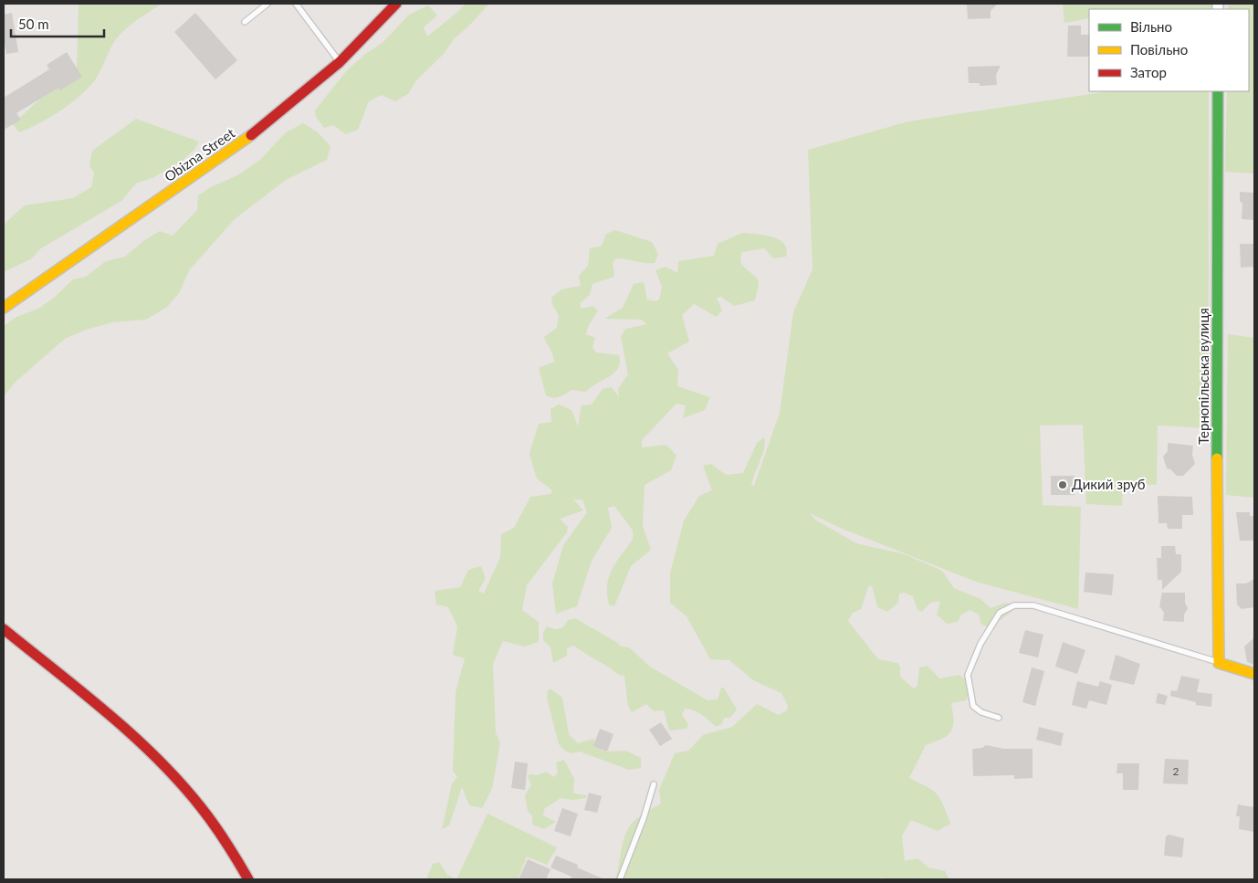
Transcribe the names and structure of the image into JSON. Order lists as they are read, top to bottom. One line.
{"streets":{"main road":["Obizna Street","Тернопільська вулиця"]},"places":["Дикий зруб"],"house_numbers":["2"],"legend":["Вільно","Повільно","Затор"],"scale_bar":"50 m"}
